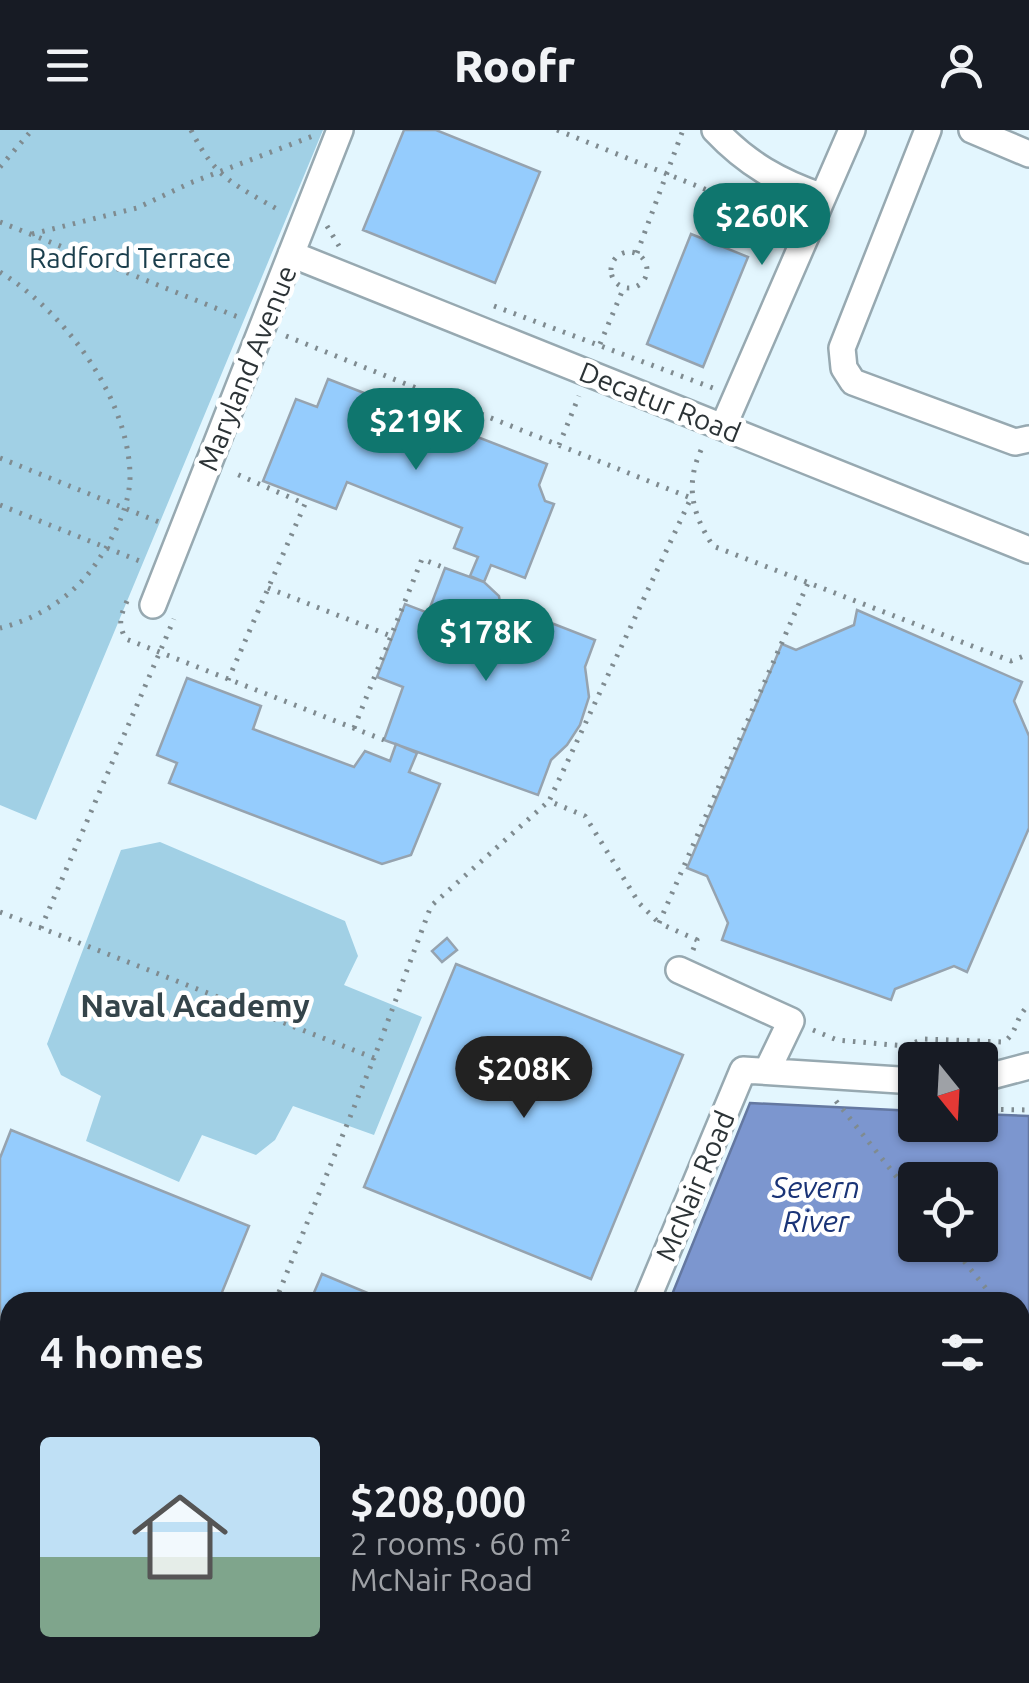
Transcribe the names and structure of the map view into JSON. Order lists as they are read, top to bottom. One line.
{"streets":{"street":["Maryland Avenue","Decatur Road","McNair Road"]},"crossings":[["Maryland Avenue","Decatur Road"]],"districts":["Naval Academy"],"water":["Severn River"],"parks":["Radford Terrace"],"north":"bottom","page":{"header":"Roofr","price":["$260K","$219K","$178K","$208K"],"heading":"4 homes","list":[{"name":"$208,000","note":"2 rooms · 60 m² · McNair Road"}]}}
